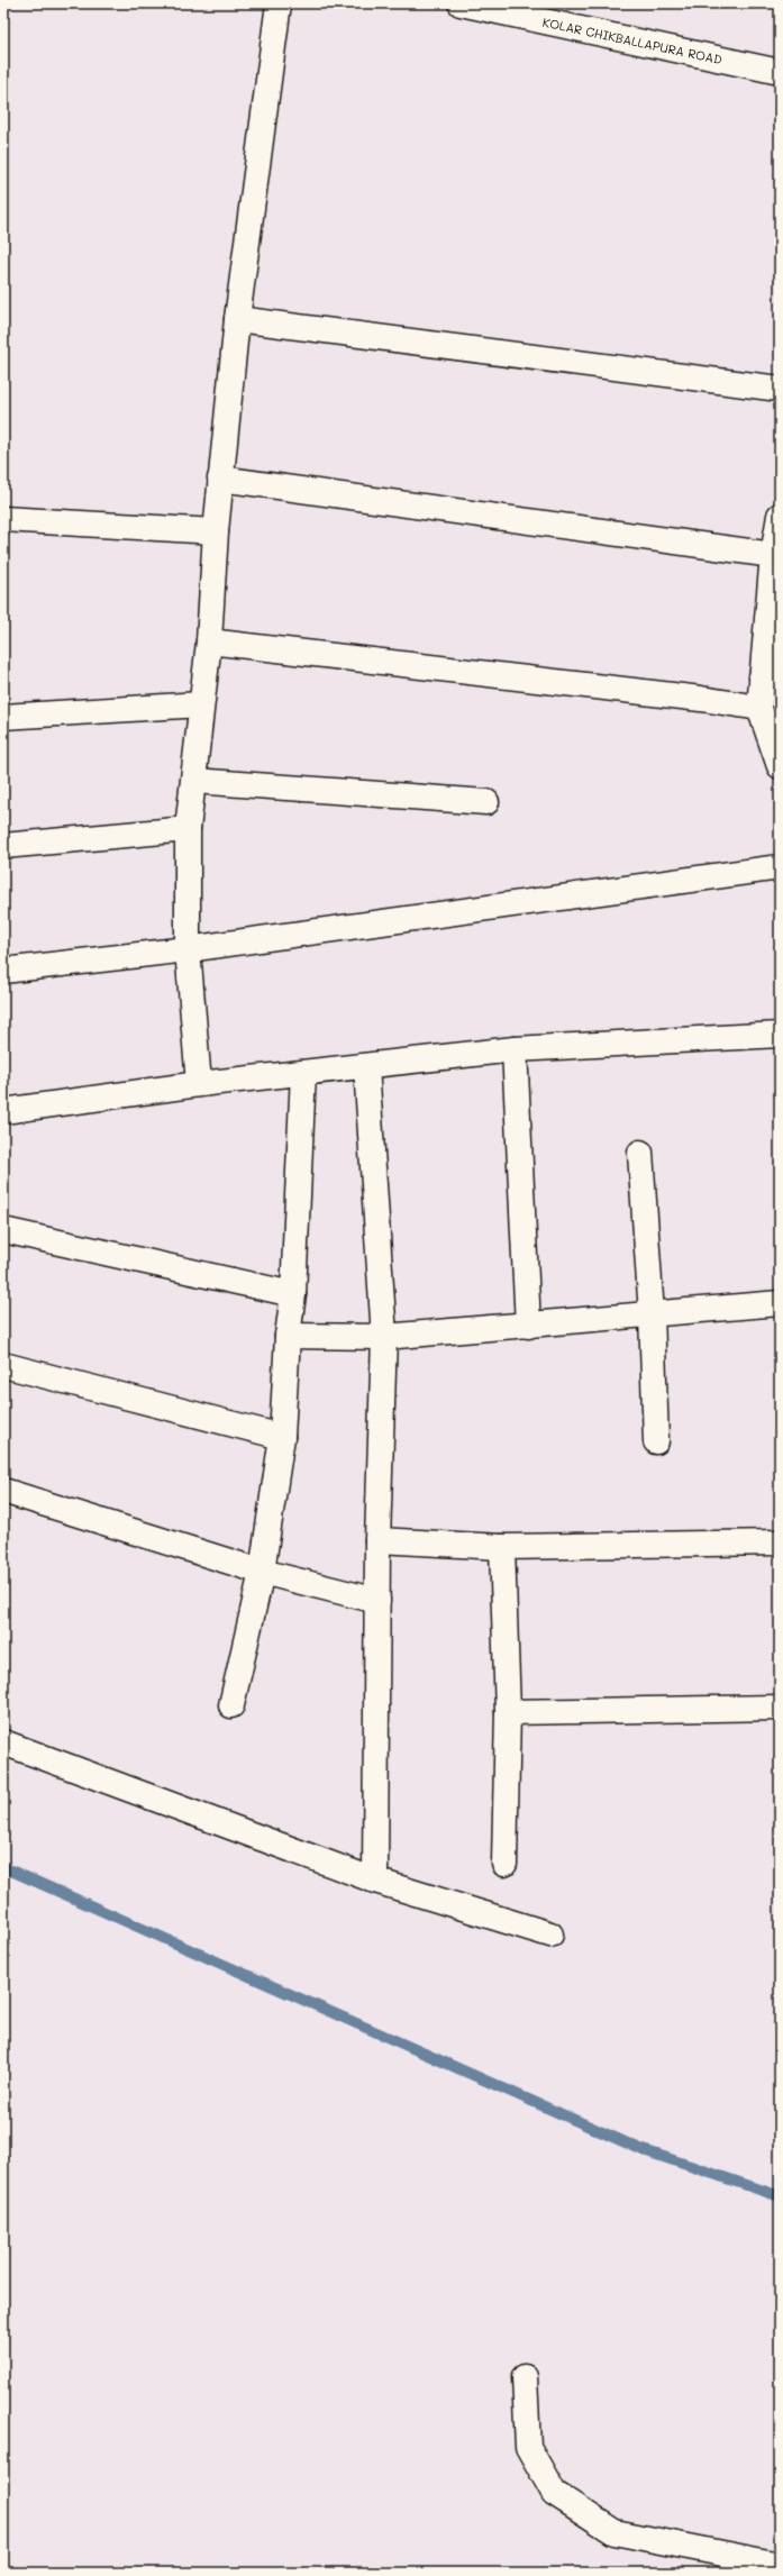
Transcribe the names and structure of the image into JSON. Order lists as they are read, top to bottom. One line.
{"streets":{"street":["KOLAR CHIKBALLAPURA ROAD"]}}
